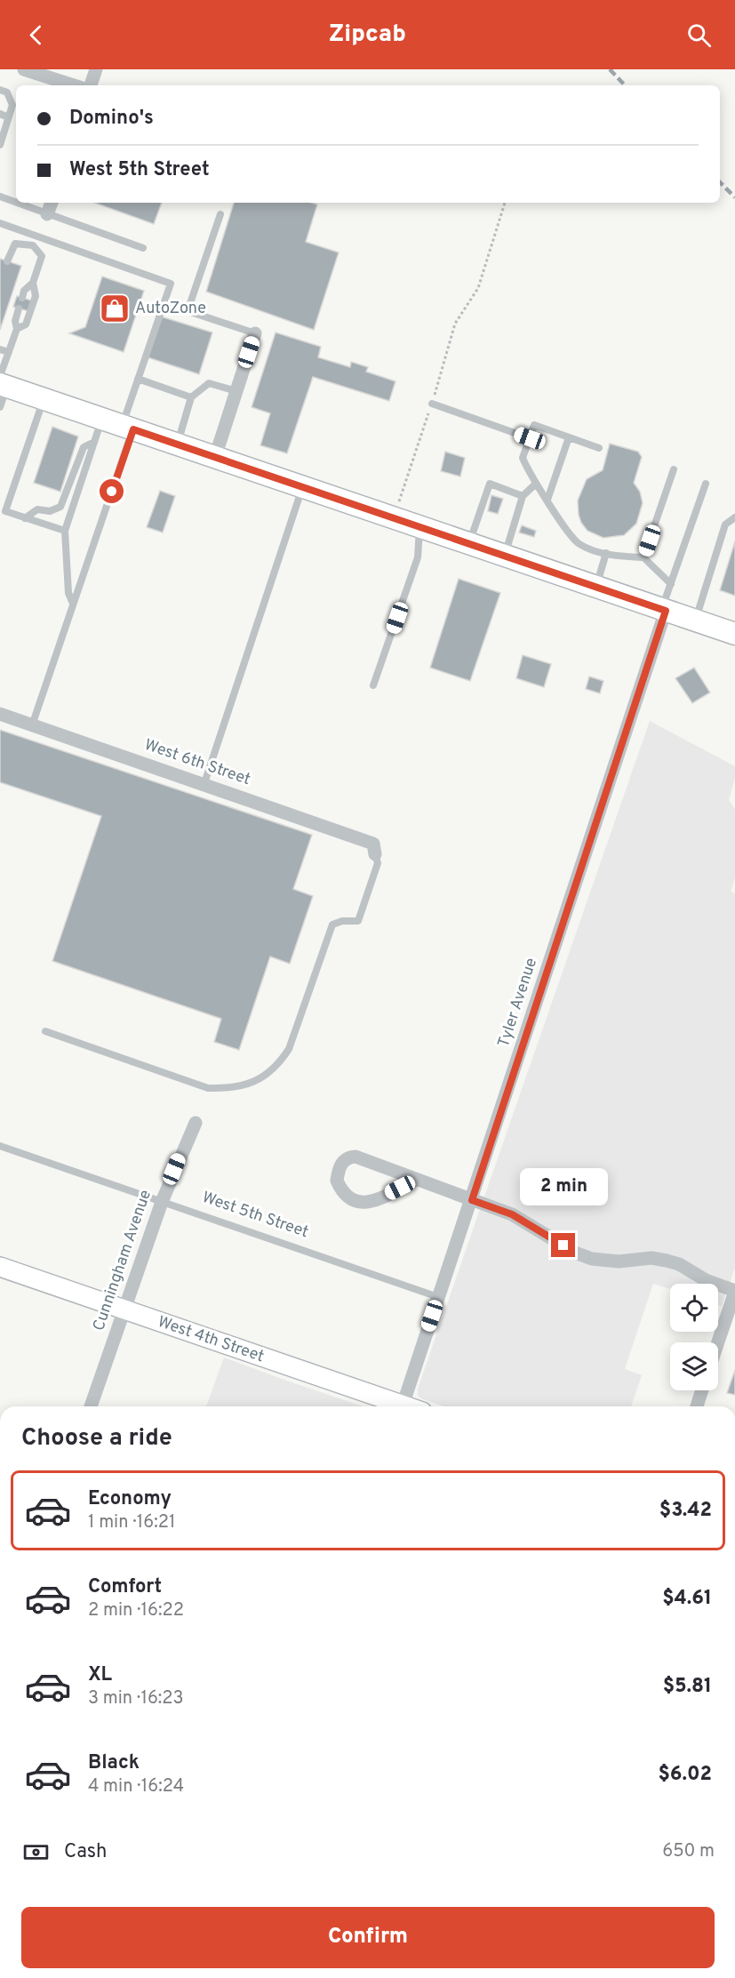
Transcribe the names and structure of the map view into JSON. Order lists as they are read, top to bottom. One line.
{"streets":{"street":["West 6th Street","Tyler Avenue","Cunningham Avenue","West 4th Street"],"lane":["West 5th Street"]},"crossings":[["Tyler Avenue","West 5th Street"],["West 5th Street","Cunningham Avenue"],["Cunningham Avenue","West 4th Street"]],"places":{"shop":["AutoZone"]},"page":{"header":"Zipcab","banner":["Domino's","West 5th Street"],"bubble":"2 min","heading":"Choose a ride","list":[{"name":"Economy","note":"1 min · 16:21","value":"$3.42"},{"name":"Comfort","note":"2 min · 16:22","value":"$4.61"},{"name":"XL","note":"3 min · 16:23","value":"$5.81"},{"name":"Black","note":"4 min · 16:24","value":"$6.02"}],"pay":["Cash","650 m"],"buttons":"Confirm"}}
